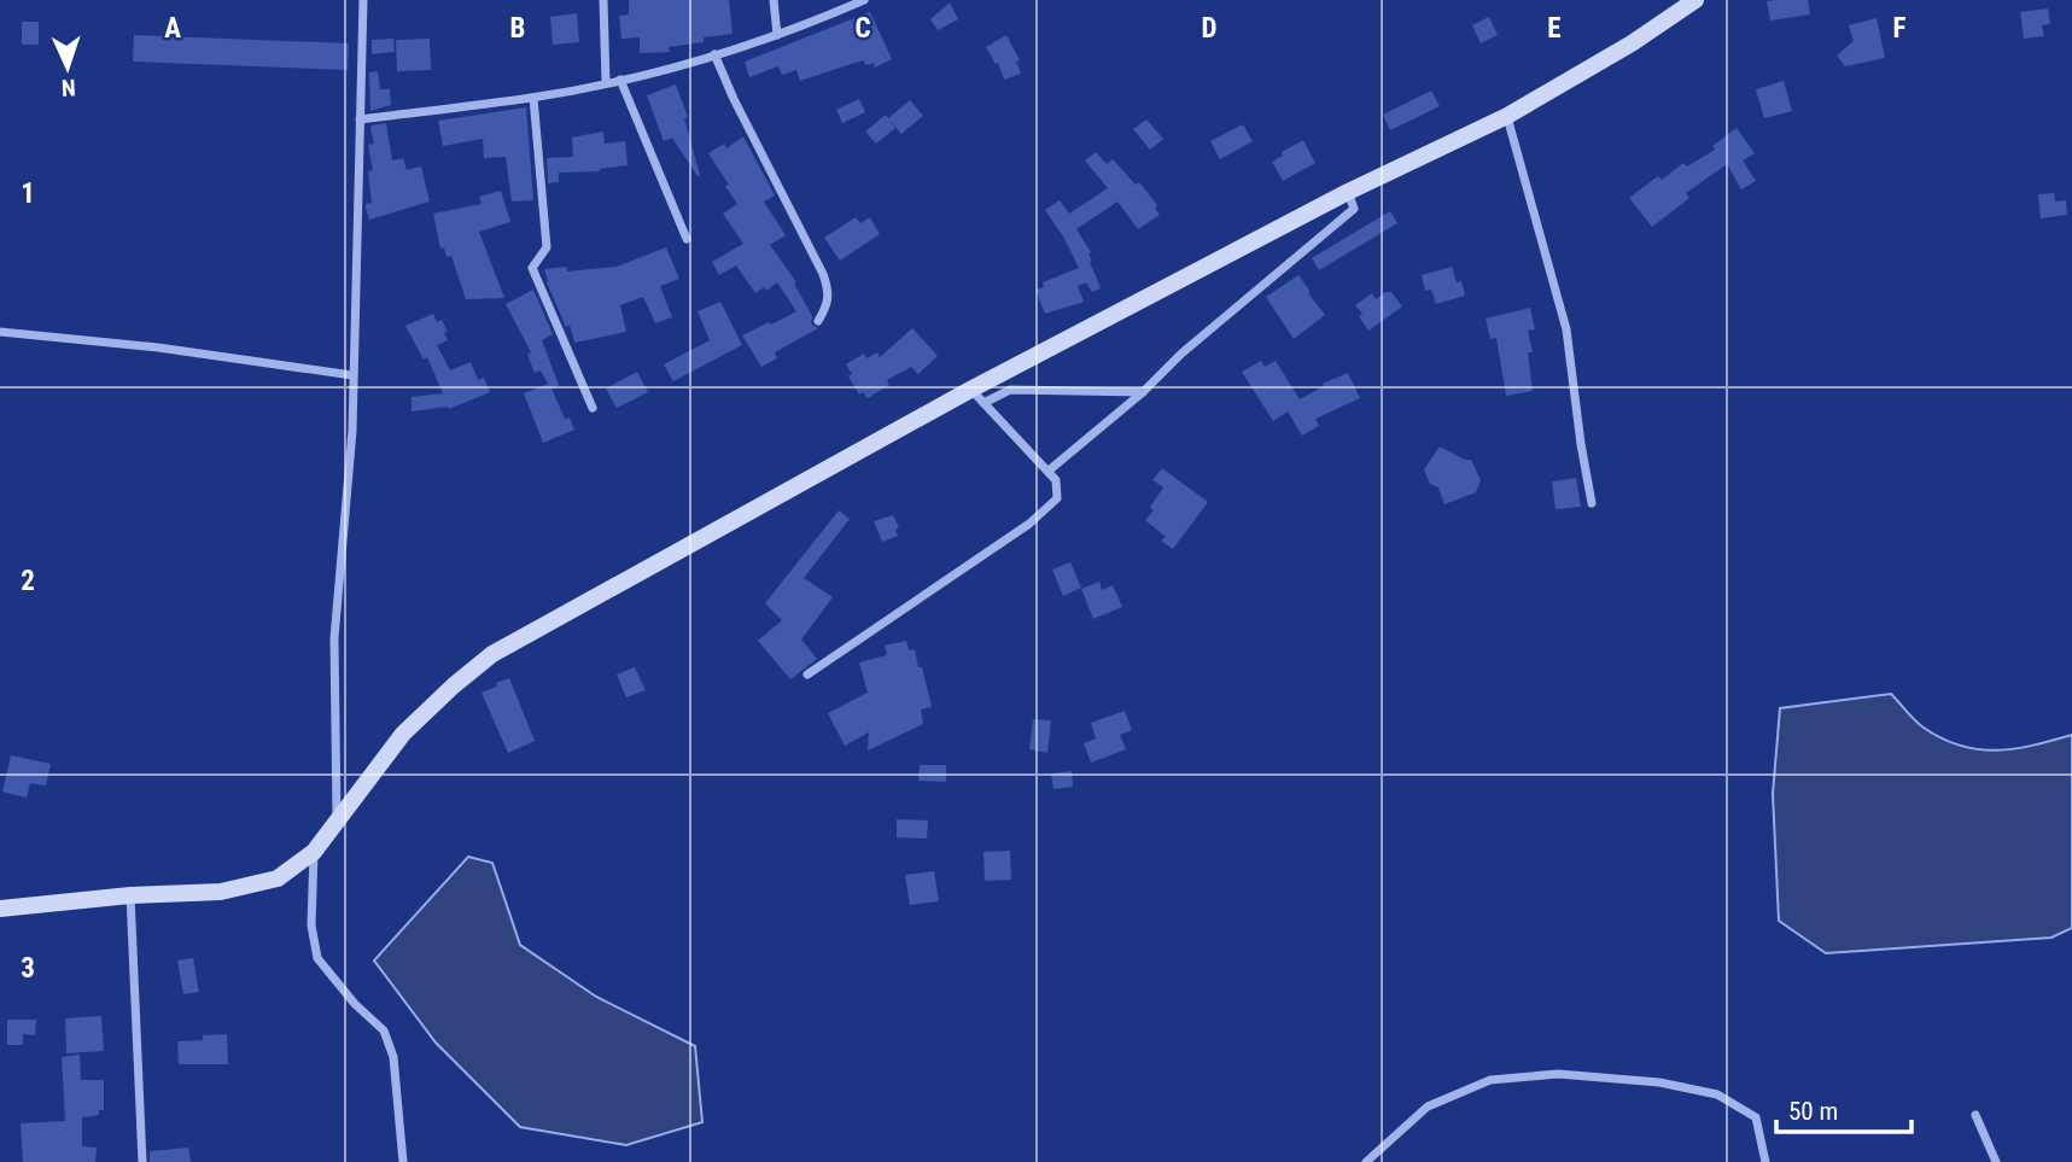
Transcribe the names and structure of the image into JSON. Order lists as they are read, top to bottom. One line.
{"scale_bar":"50 m","north":"bottom","grid":{"columns":["A","B","C","D","E","F"],"rows":["1","2","3"]}}
